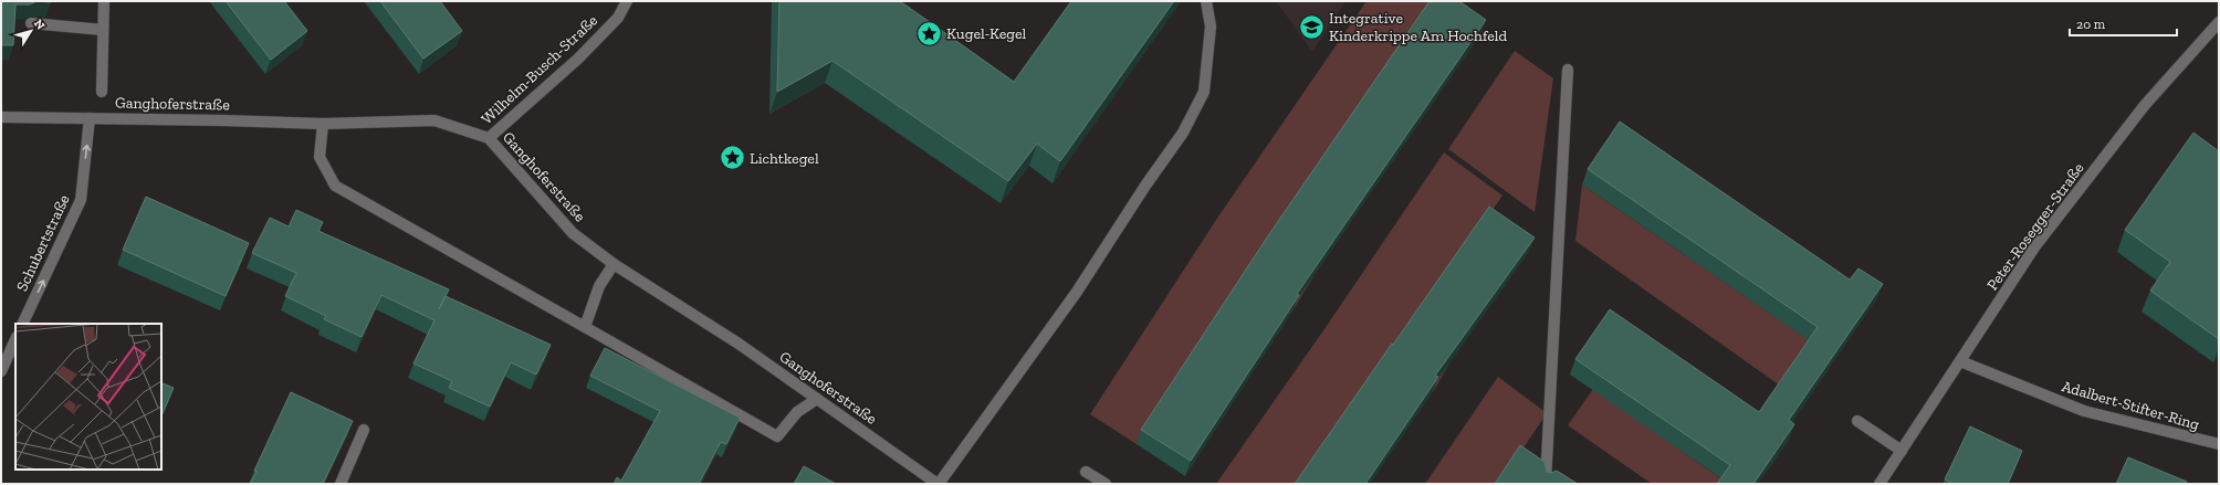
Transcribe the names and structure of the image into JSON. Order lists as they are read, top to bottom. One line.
{"streets":{"street":["Wilhelm-Busch-Straße","Ganghoferstraße","Peter-Rosegger-Straße","Schubertstraße","Adalbert-Stifter-Ring"]},"crossings":[["Wilhelm-Busch-Straße","Ganghoferstraße"],["Ganghoferstraße","Schubertstraße"],["Peter-Rosegger-Straße","Adalbert-Stifter-Ring"]],"one_way":["Schubertstraße"],"places":{"school or university":["Integrative Kinderkrippe Am Hochfeld"],"place":["Kugel-Kegel","Lichtkegel"]},"scale_bar":"20 m","north":"top right"}
